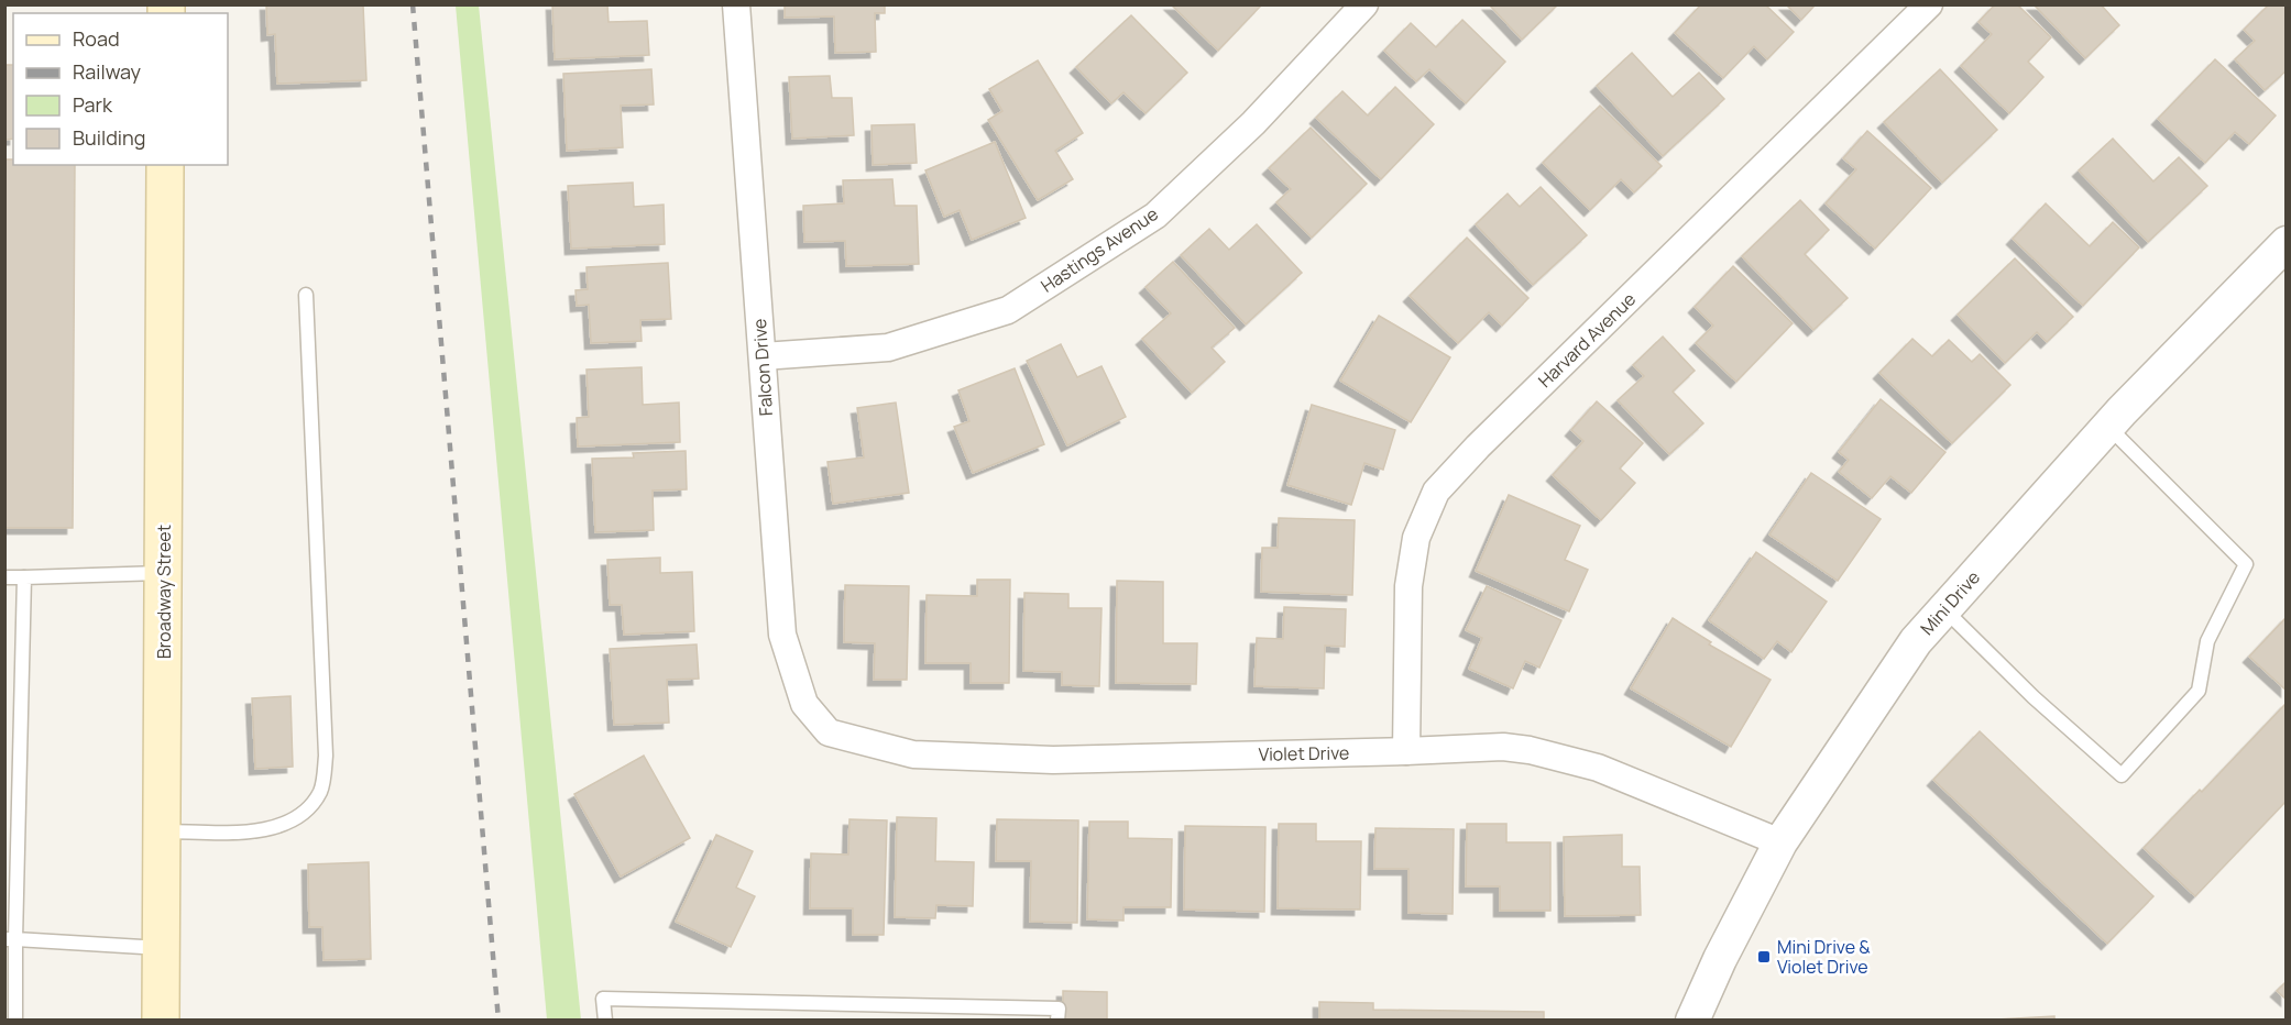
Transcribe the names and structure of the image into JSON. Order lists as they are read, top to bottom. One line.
{"streets":{"main road":["Broadway Street"],"street":["Hastings Avenue","Harvard Avenue","Falcon Drive","Mini Drive","Violet Drive"]},"crossings":[["Hastings Avenue","Falcon Drive"],["Harvard Avenue","Violet Drive"],["Falcon Drive","Violet Drive"],["Mini Drive","Violet Drive"]],"places":{"transit":["Mini Drive & Violet Drive"]},"legend":["Road","Railway","Park","Building"]}
